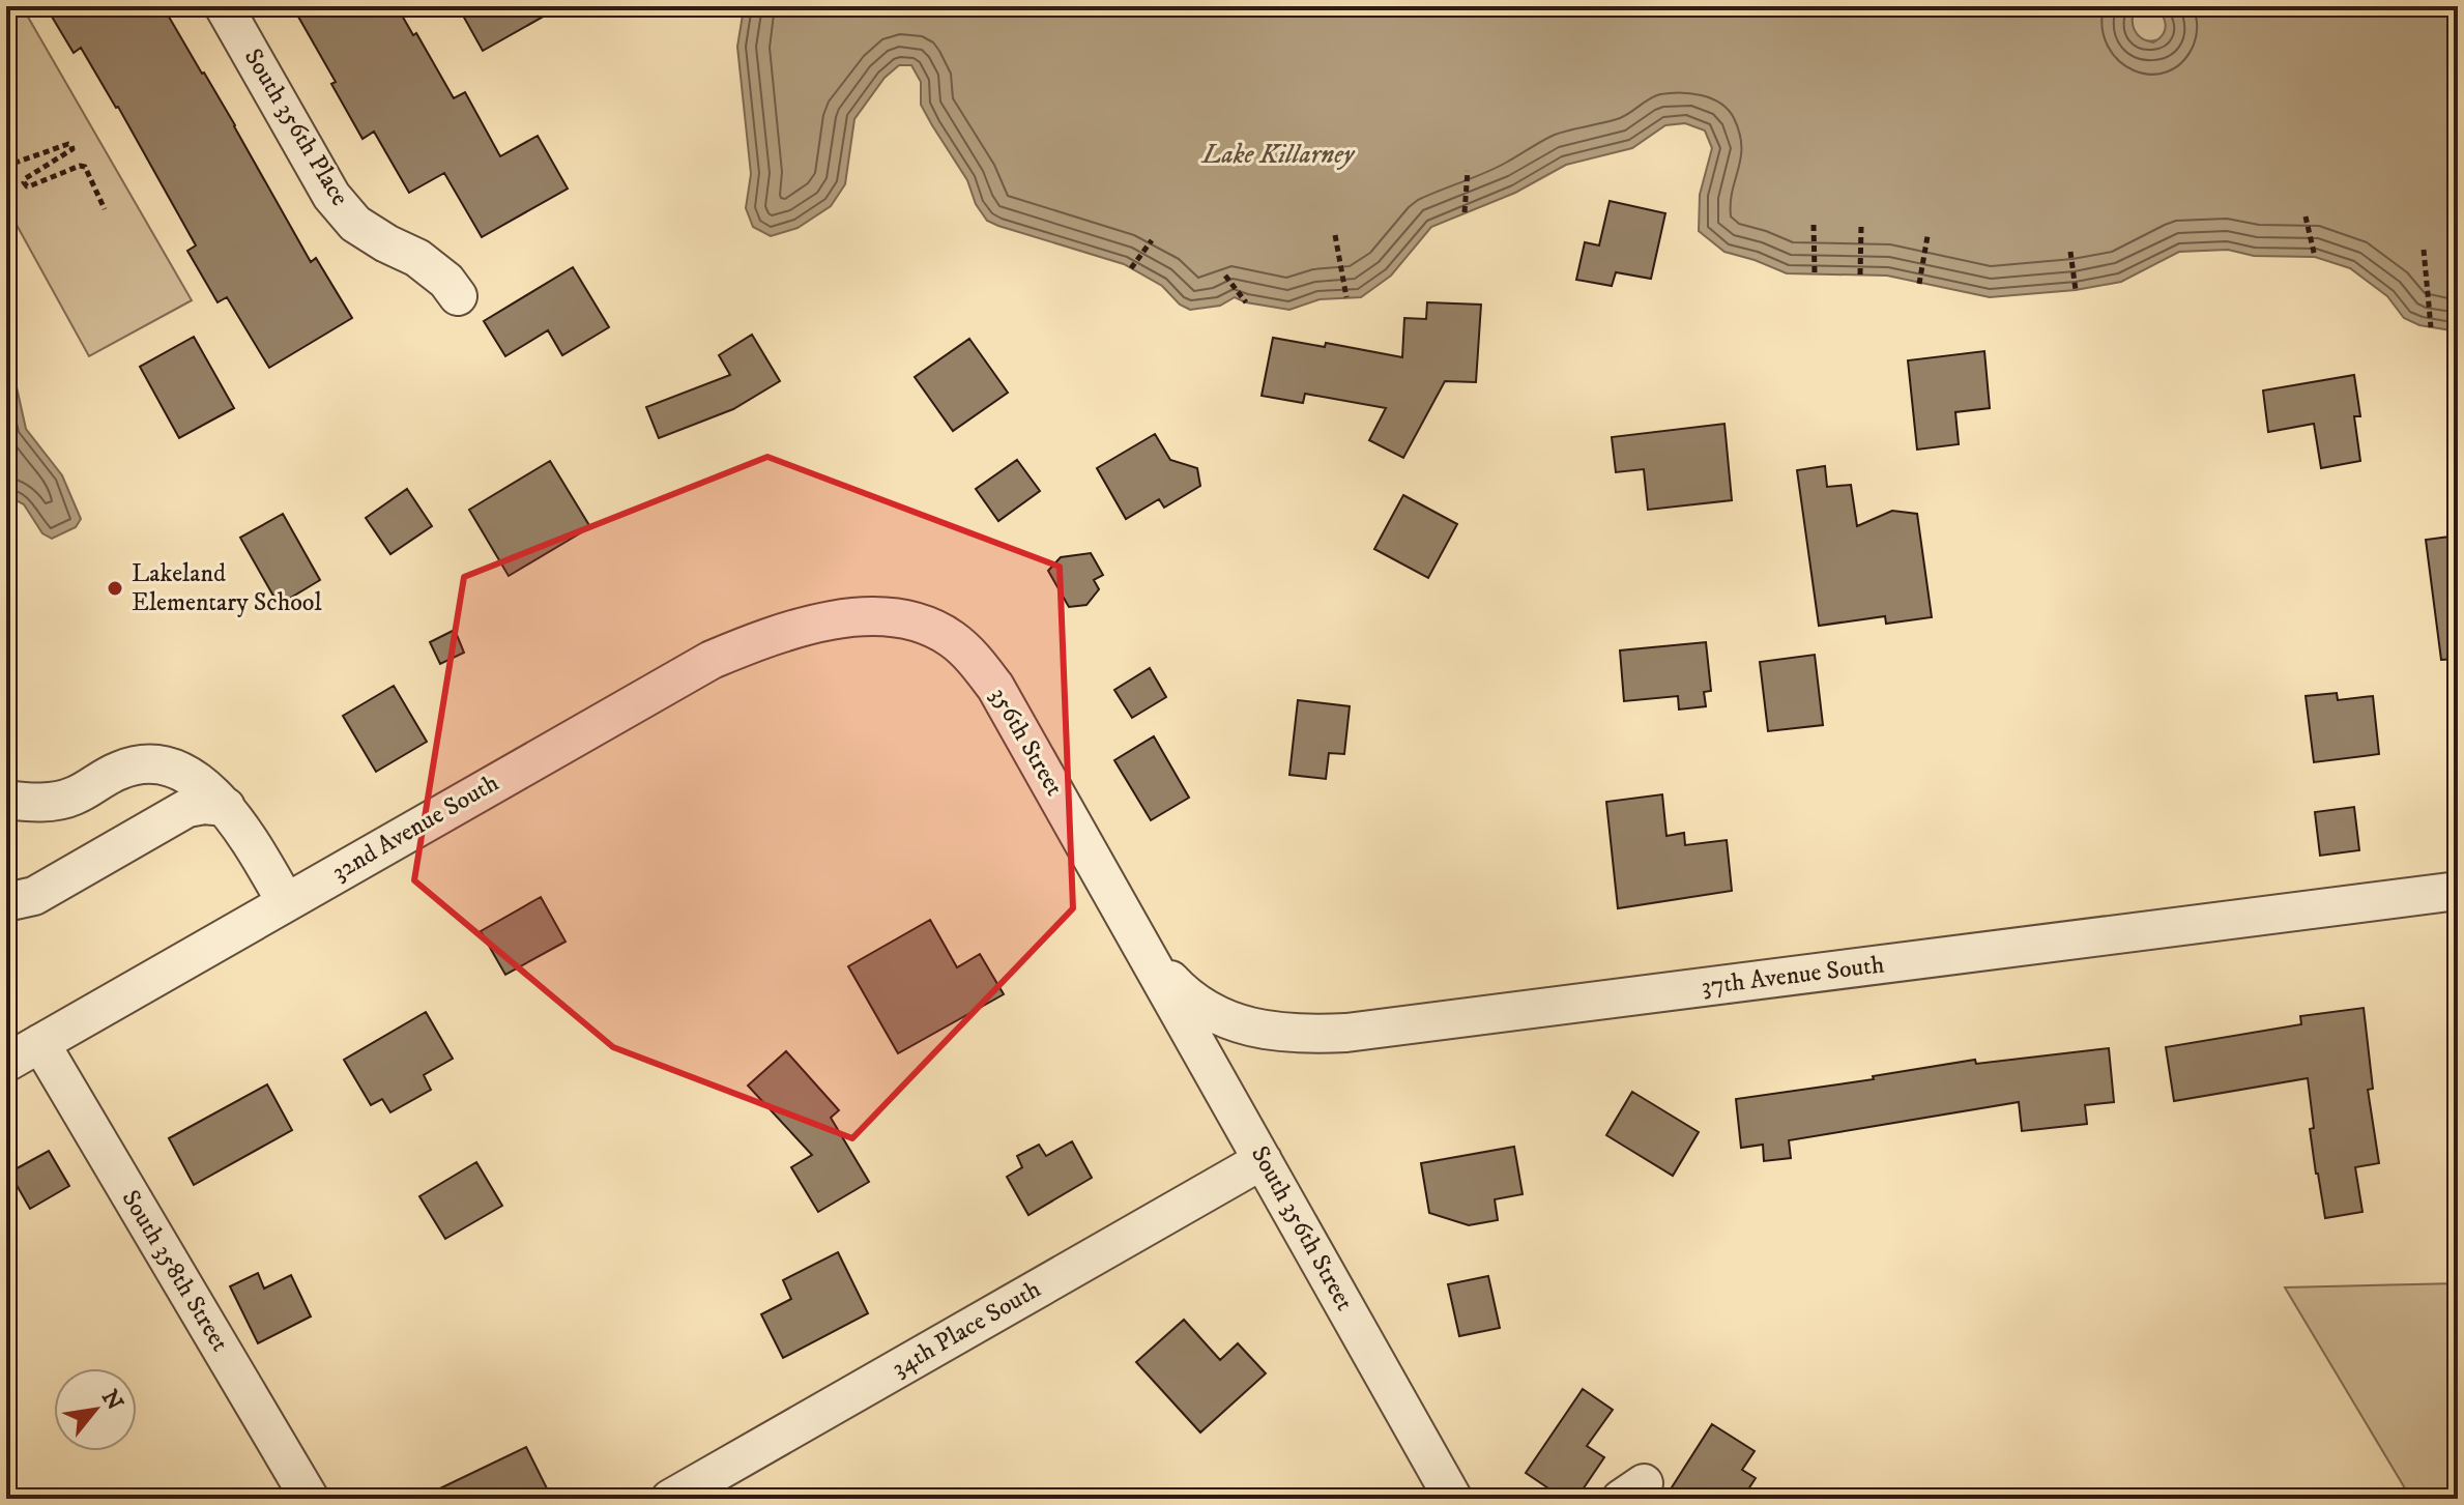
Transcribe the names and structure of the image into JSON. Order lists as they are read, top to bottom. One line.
{"streets":{"street":["South 356th Place","356th Street","32nd Avenue South","37th Avenue South","South 356th Street","South 358th Street","34th Place South"]},"crossings":[["356th Street","32nd Avenue South"],["356th Street","37th Avenue South"],["356th Street","South 356th Street"],["32nd Avenue South","South 358th Street"],["37th Avenue South","South 356th Street"],["South 356th Street","34th Place South"]],"water":["Lake Killarney"],"places":["Lakeland Elementary School"],"north":"top right"}
